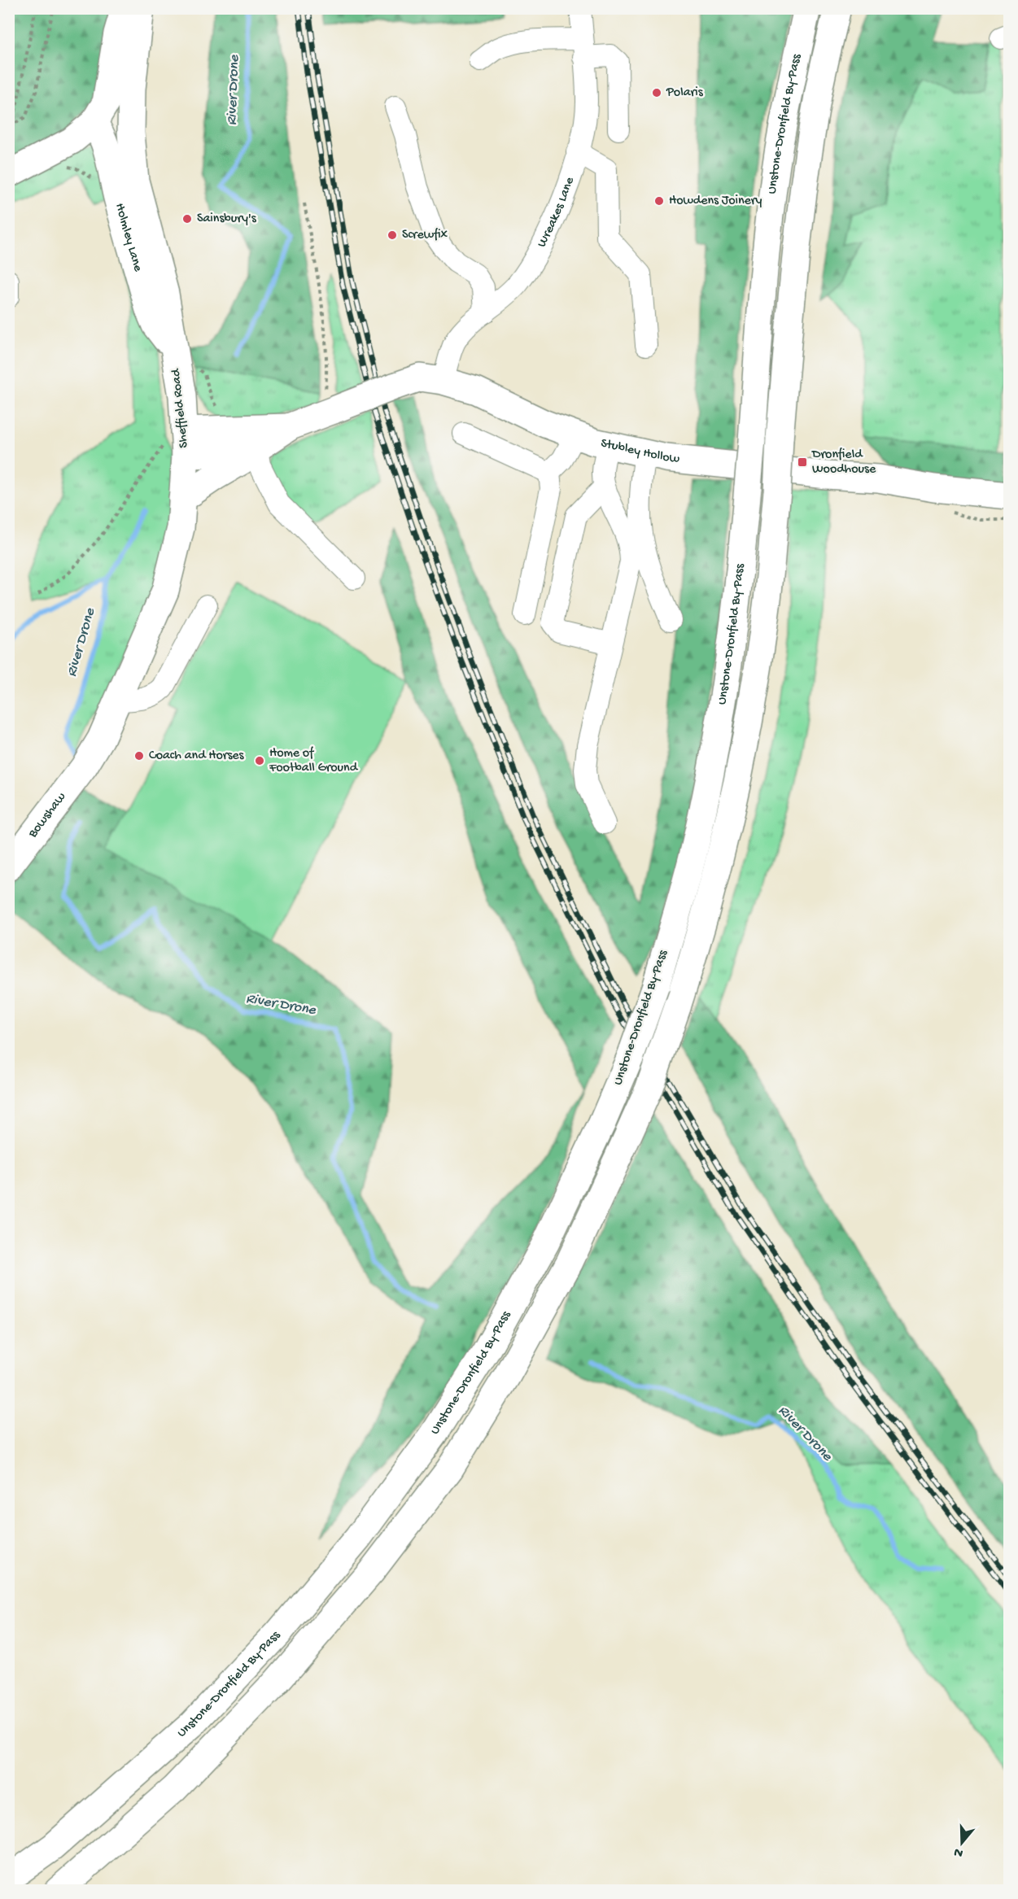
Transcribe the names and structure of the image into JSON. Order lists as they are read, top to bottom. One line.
{"streets":{"main road":["Unstone-Dronfield By-Pass","Holmley Lane","Sheffield Road","Stubley Hollow","Bowshaw"],"street":["Wreakes Lane"]},"crossings":[["Wreakes Lane","Stubley Hollow"],["Holmley Lane","Sheffield Road"],["Sheffield Road","Stubley Hollow"],["Sheffield Road","Bowshaw"]],"water":["River Drone"],"places":{"other":["Polaris","Howdens Joinery","Sainsbury's","Screwfix","Coach and Horses","Home of Football Ground"],"transit":["Dronfield Woodhouse"]},"north":"bottom"}
